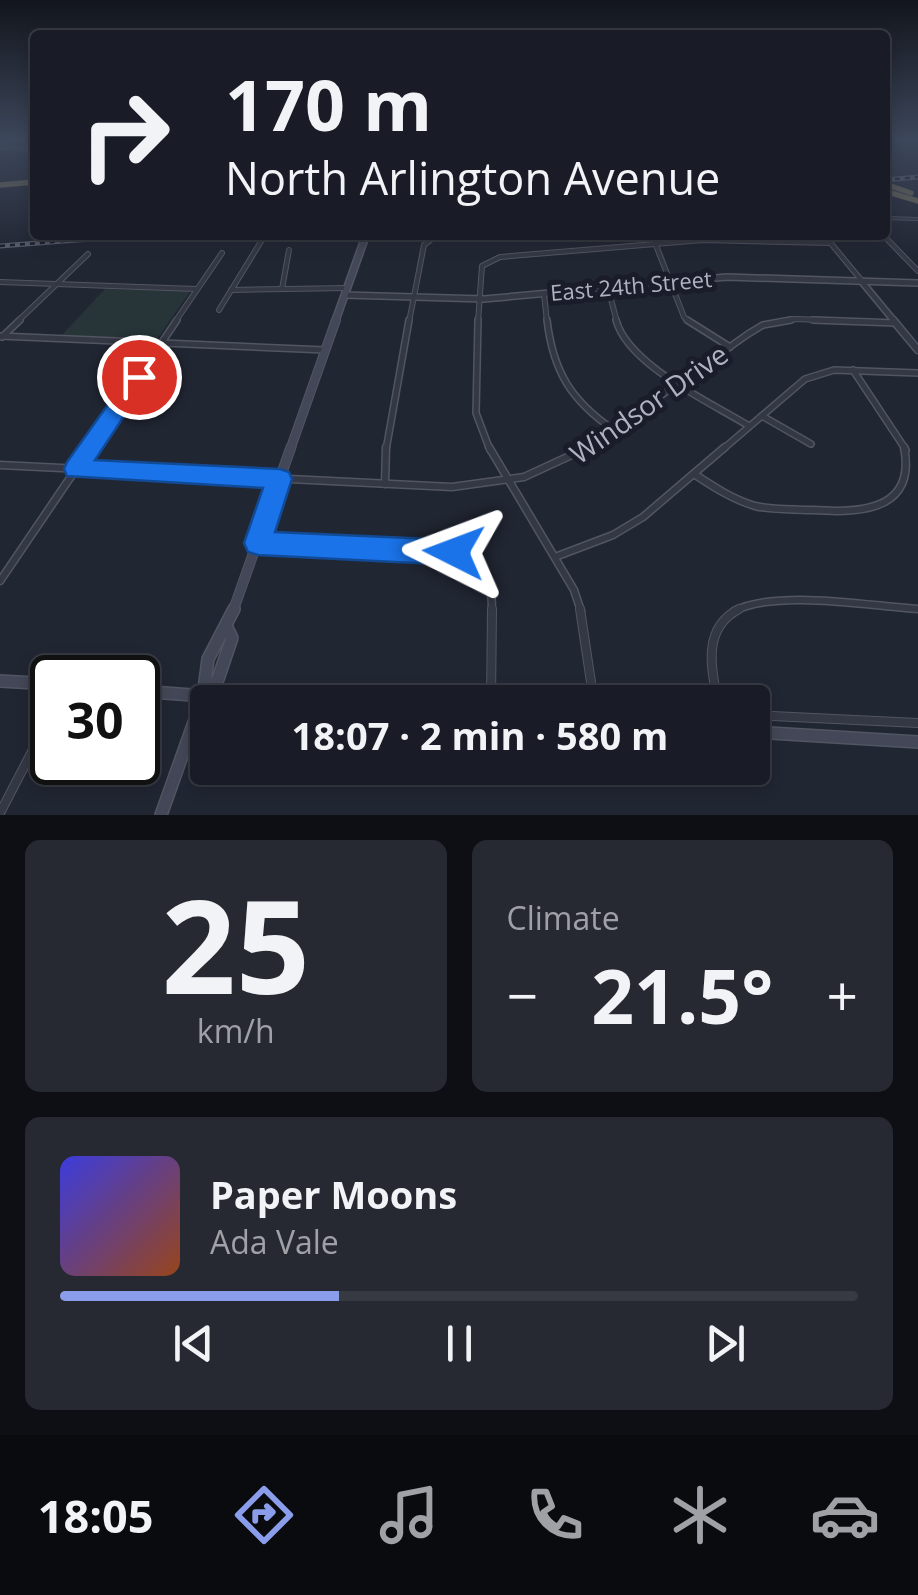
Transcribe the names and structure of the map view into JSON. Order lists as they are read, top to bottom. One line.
{"streets":{"street":["East 24th Street","Windsor Drive"]},"page":{"turn":["170 m","North Arlington Avenue"],"limit":"30","trip":"18:07 · 2 min · 580 m","tile":[["25","km/h"],"Climate"],"heat":["−","21.5°","+"],"song":["Paper Moons","Ada Vale"],"tabs":"18:05"}}
